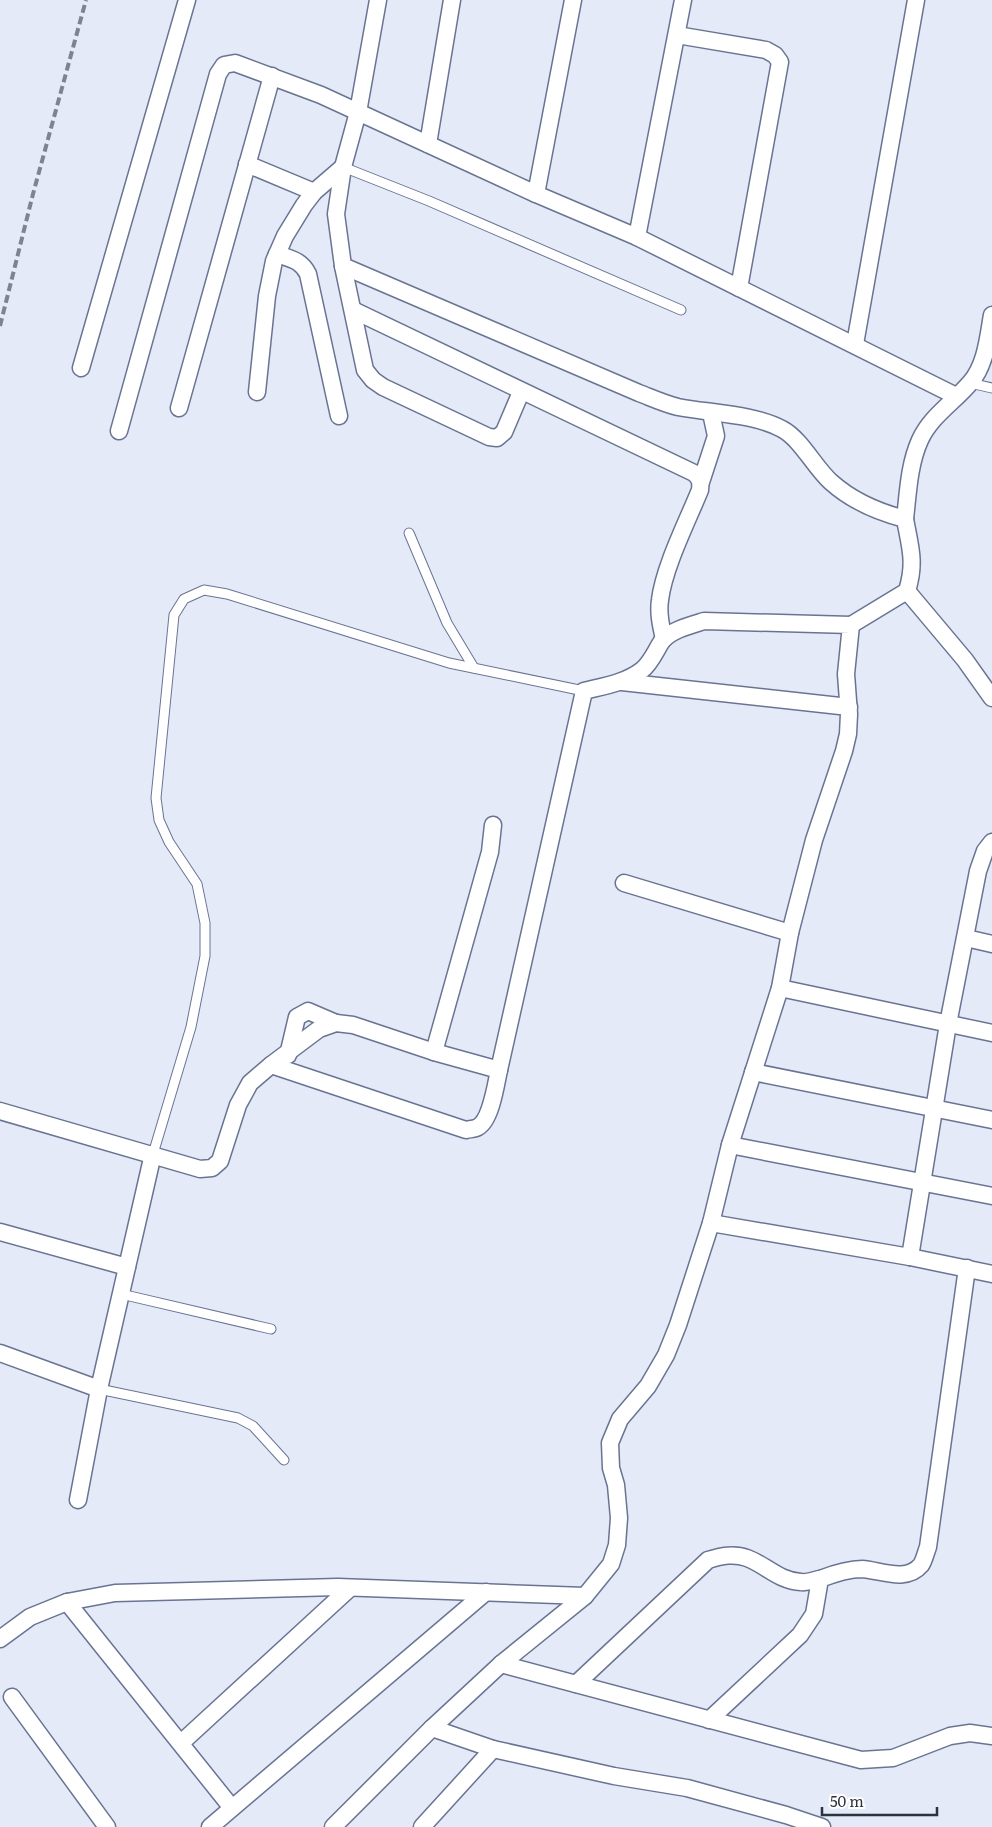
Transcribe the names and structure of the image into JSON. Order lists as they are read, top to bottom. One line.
{"scale_bar":"50 m"}
